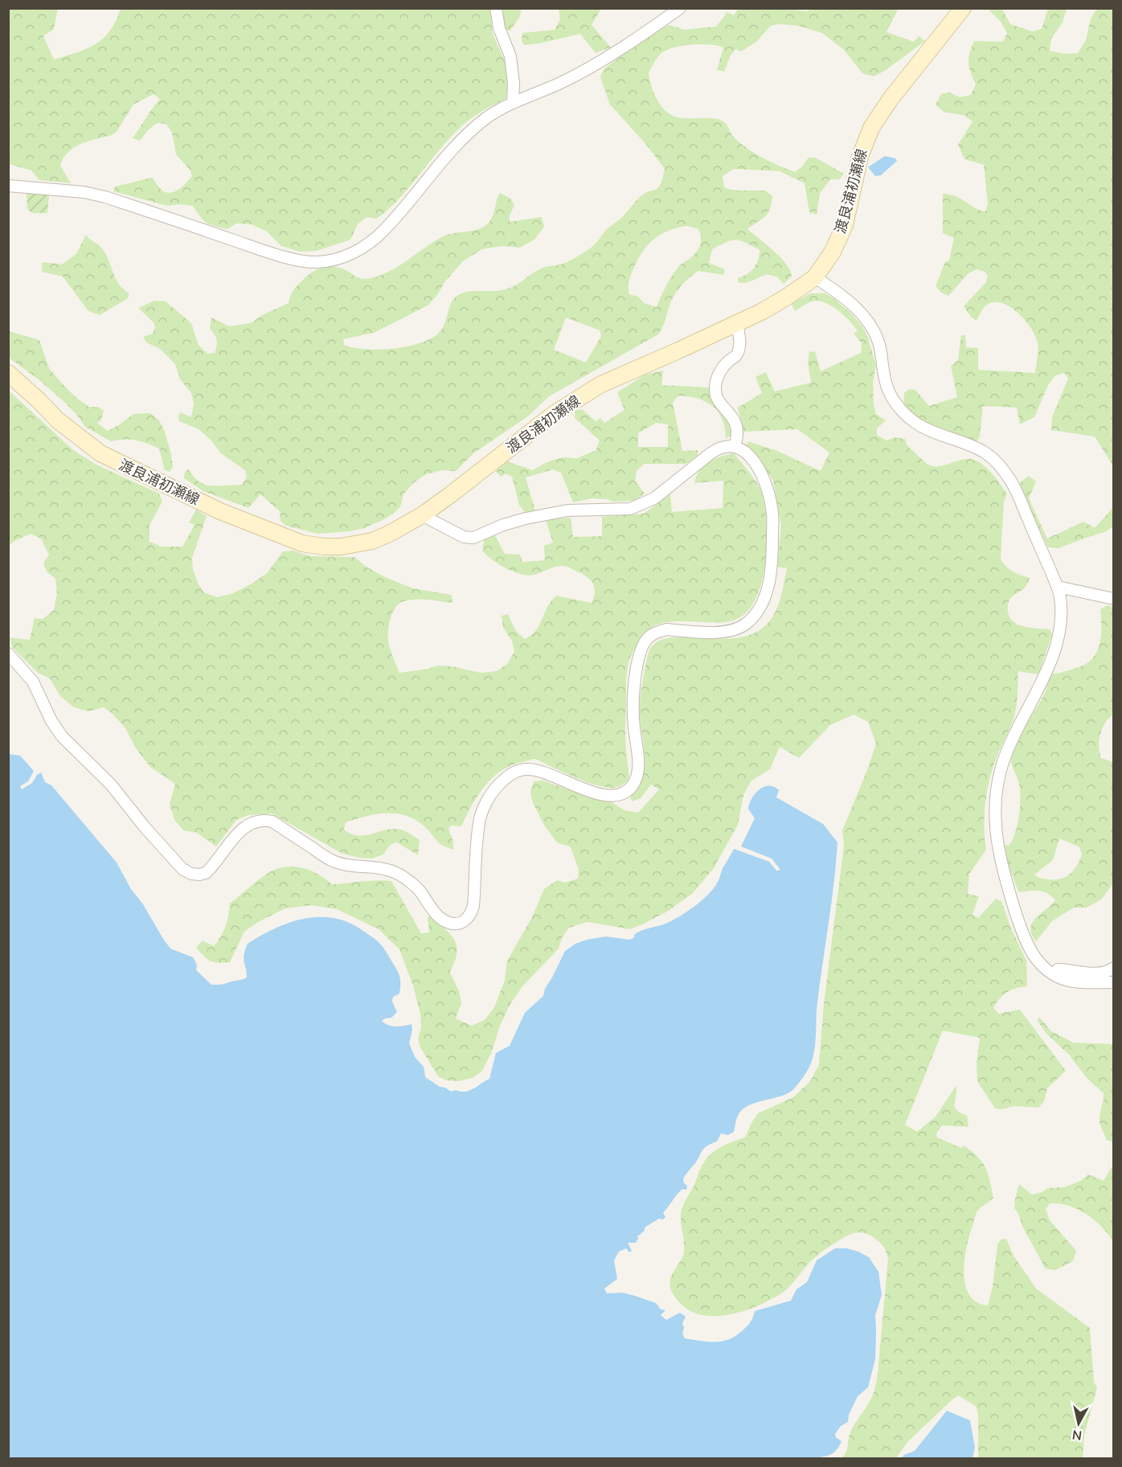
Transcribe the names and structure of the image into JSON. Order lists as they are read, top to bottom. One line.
{"streets":{"main road":["渡良浦初瀬線"]},"north":"bottom"}
